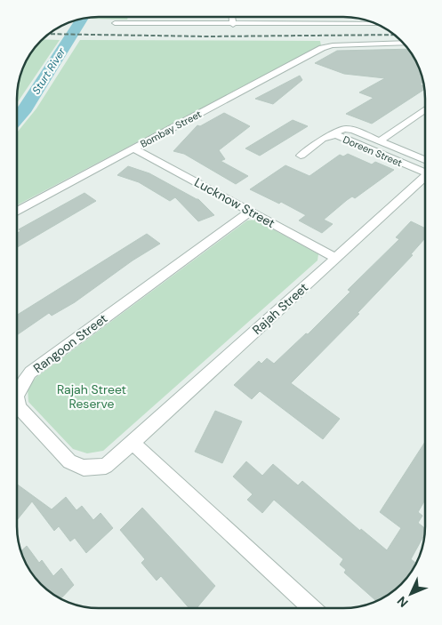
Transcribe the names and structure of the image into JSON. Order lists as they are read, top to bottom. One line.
{"streets":{"street":["Bombay Street","Doreen Street","Lucknow Street","Rajah Street","Rangoon Street"]},"crossings":[["Bombay Street","Lucknow Street"],["Lucknow Street","Rajah Street"],["Lucknow Street","Rangoon Street"],["Rajah Street","Rangoon Street"]],"water":["Sturt River"],"parks":["Rajah Street Reserve"],"north":"bottom left"}
